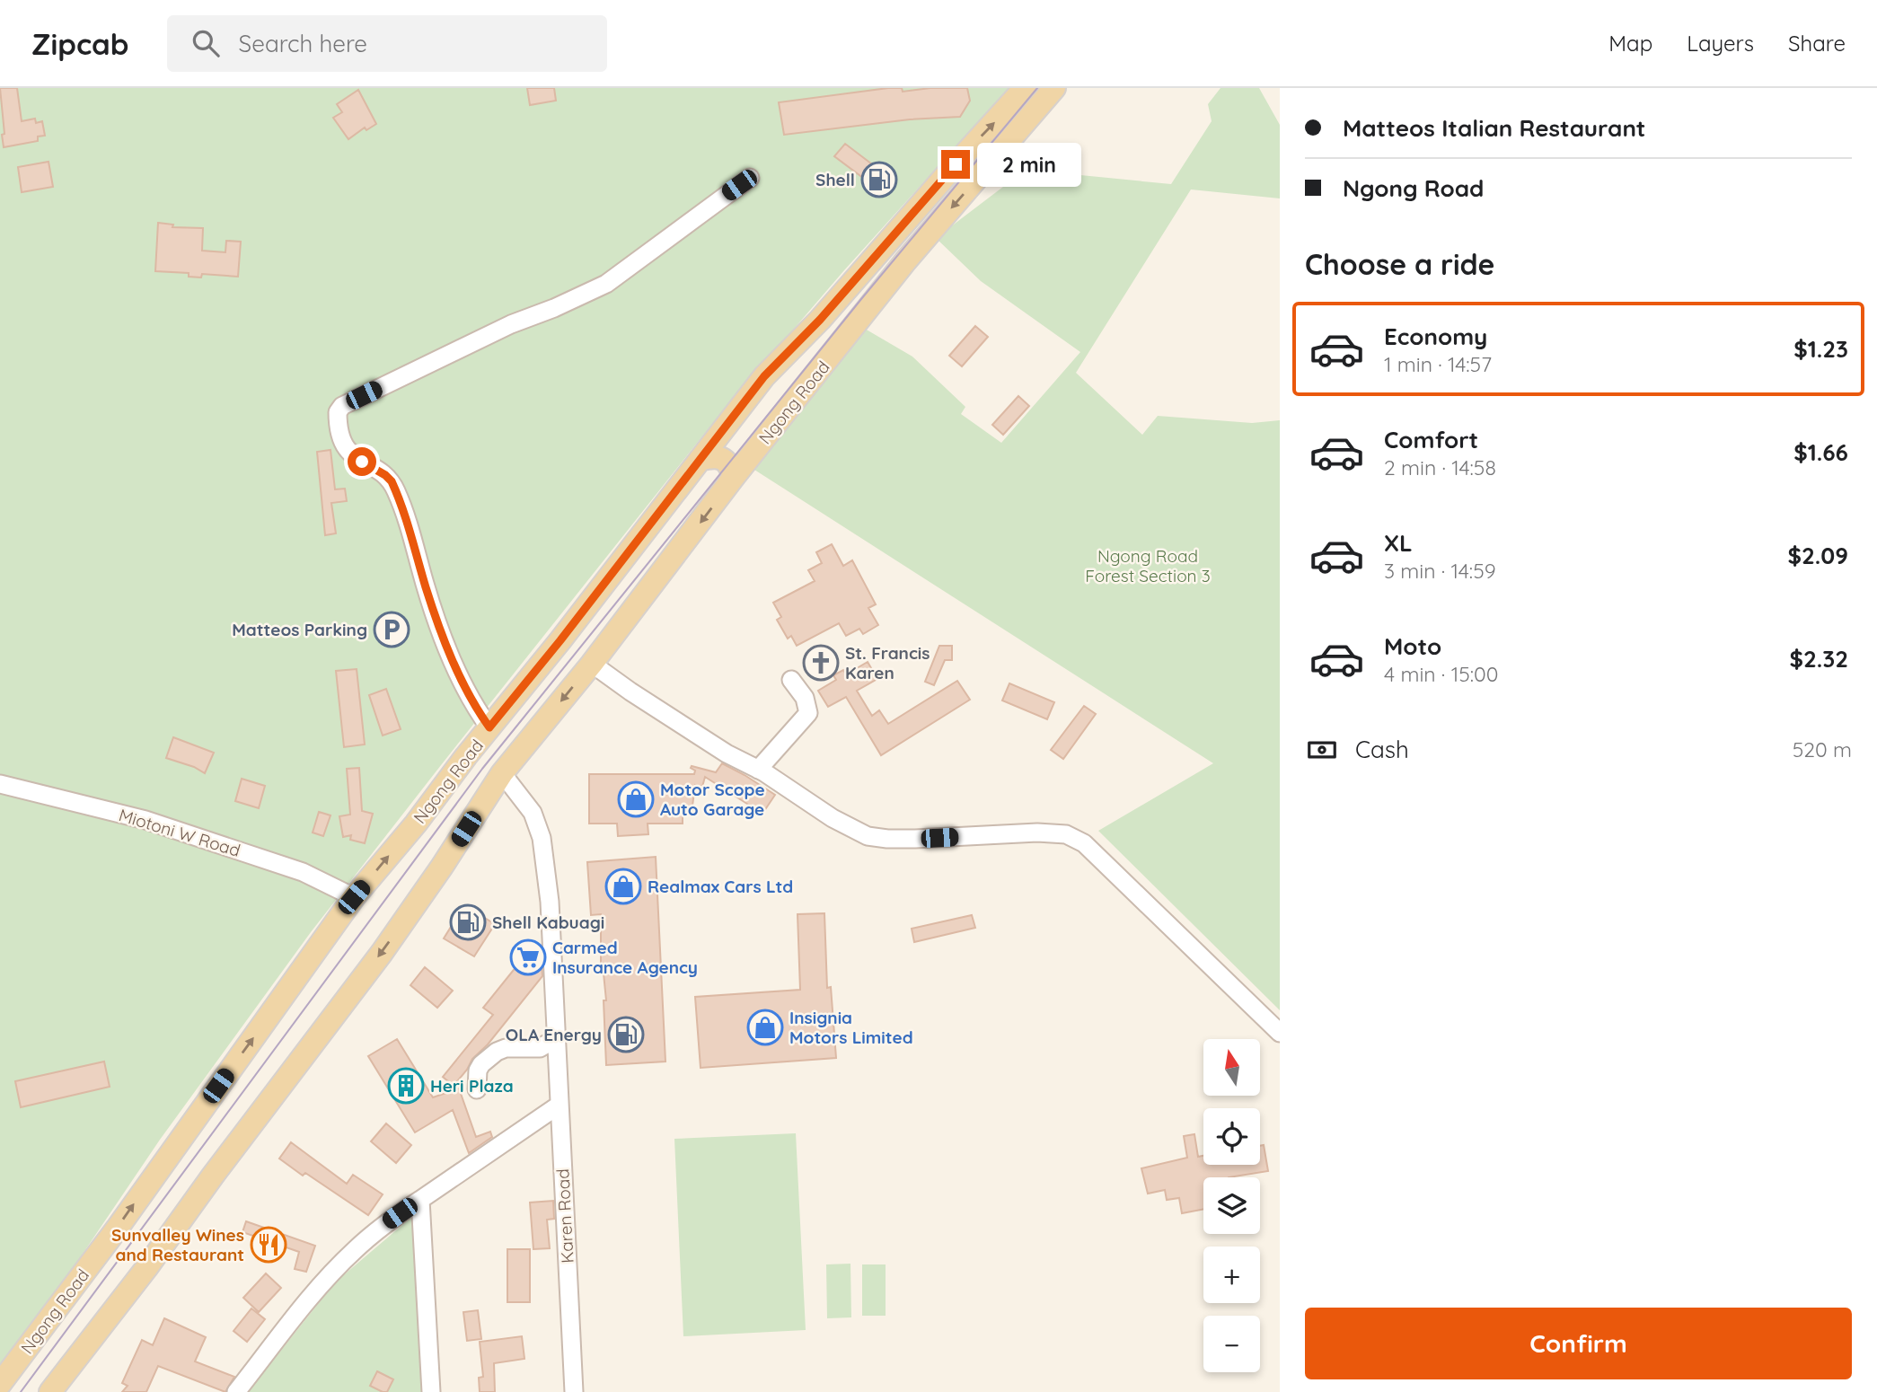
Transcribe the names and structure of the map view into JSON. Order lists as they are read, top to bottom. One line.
{"streets":{"main road":["Ngong Road"],"street":["Miotoni W Road","Karen Road"]},"crossings":[["Ngong Road","Miotoni W Road"],["Ngong Road","Karen Road"]],"parks":["Ngong Road Forest Section 3"],"places":{"fuel station":["Shell","Shell Kabuagi","OLA Energy"],"parking":["Matteos Parking"],"church":["St. Francis Karen"],"shop":["Motor Scope Auto Garage","Realmax Cars Ltd","Insignia Motors Limited"],"supermarket":["Carmed Insurance Agency"],"building":["Heri Plaza"],"restaurant":["Sunvalley Wines and Restaurant"]},"north":"top","page":{"header":"Zipcab","search":"Search here","nav":["Map","Layers","Share"],"banner":["Matteos Italian Restaurant","Ngong Road"],"bubble":"2 min","heading":"Choose a ride","list":[{"name":"Economy","note":"1 min · 14:57","value":"$1.23"},{"name":"Comfort","note":"2 min · 14:58","value":"$1.66"},{"name":"XL","note":"3 min · 14:59","value":"$2.09"},{"name":"Moto","note":"4 min · 15:00","value":"$2.32"}],"pay":["Cash","520 m"],"map_buttons":["+","−"],"buttons":"Confirm"}}
